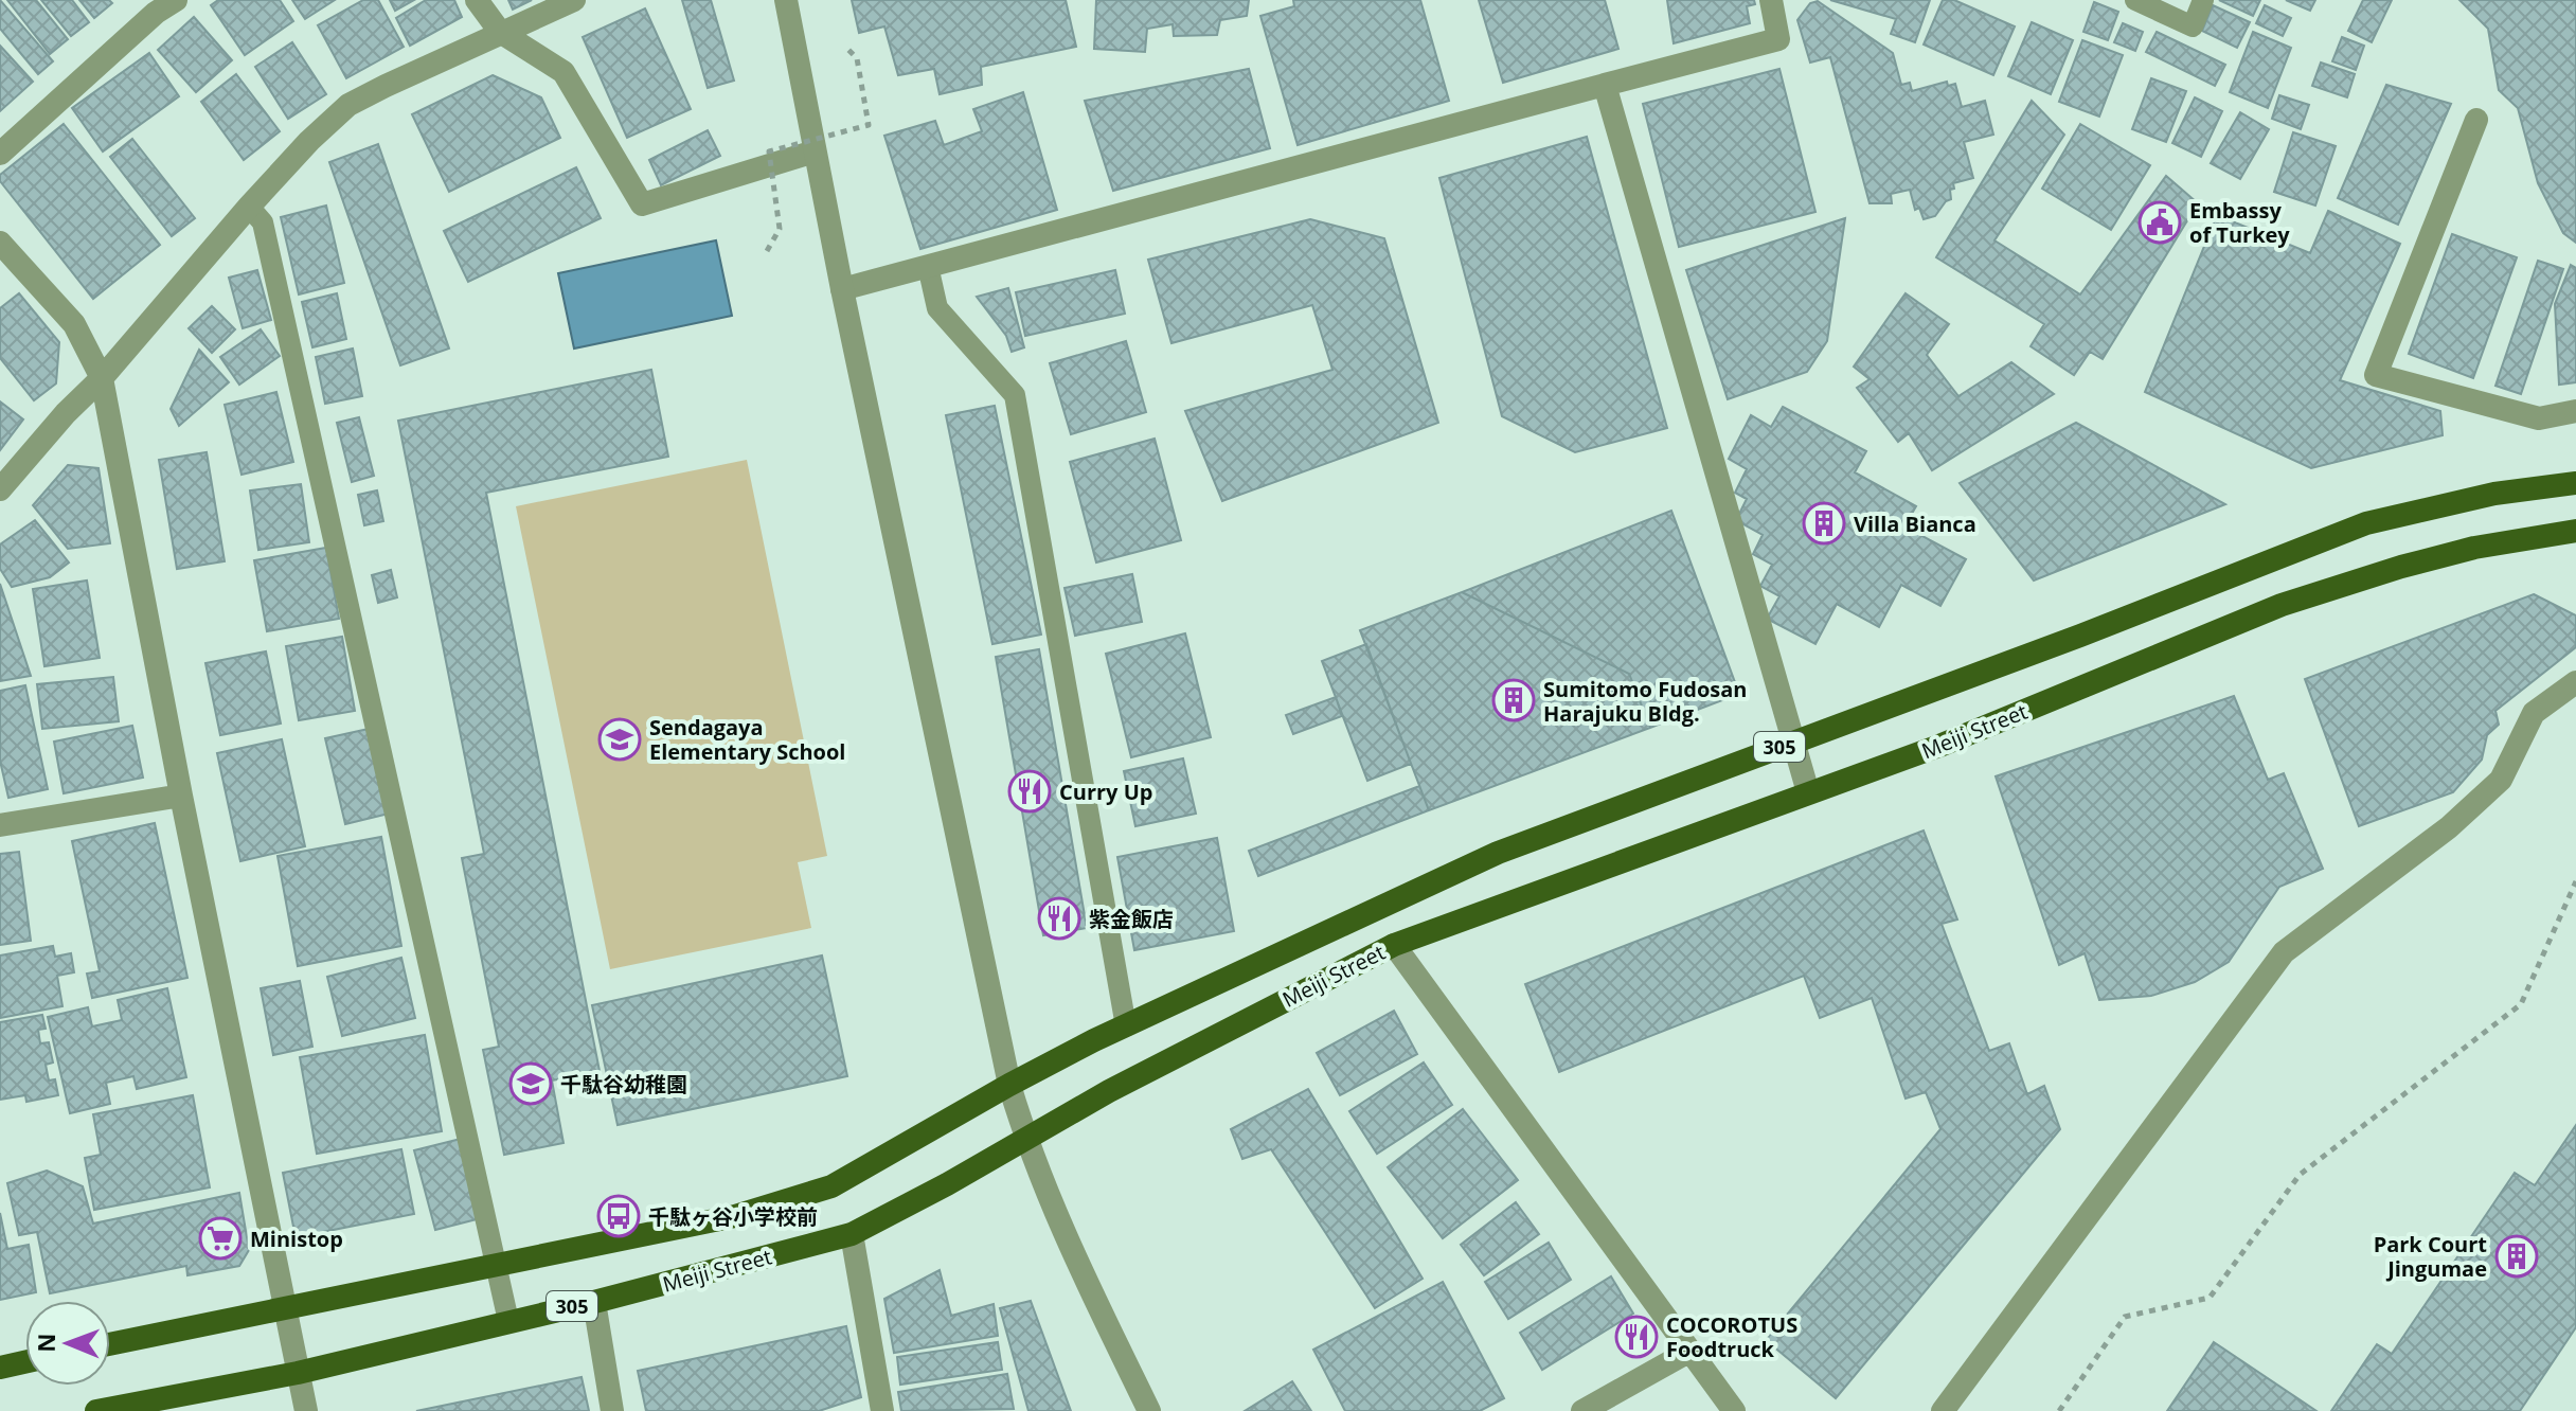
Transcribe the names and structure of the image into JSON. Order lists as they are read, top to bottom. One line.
{"streets":{"main road":["Meiji Street","305"]},"places":{"public building":["Embassy of Turkey"],"building":["Villa Bianca","Sumitomo Fudosan Harajuku Bldg.","Park Court Jingumae"],"school or university":["Sendagaya Elementary School","千駄谷幼稚園"],"restaurant":["Curry Up","紫金飯店","COCOROTUS Foodtruck"],"bus stop":["千駄ヶ谷小学校前"],"supermarket":["Ministop"]},"north":"left"}
